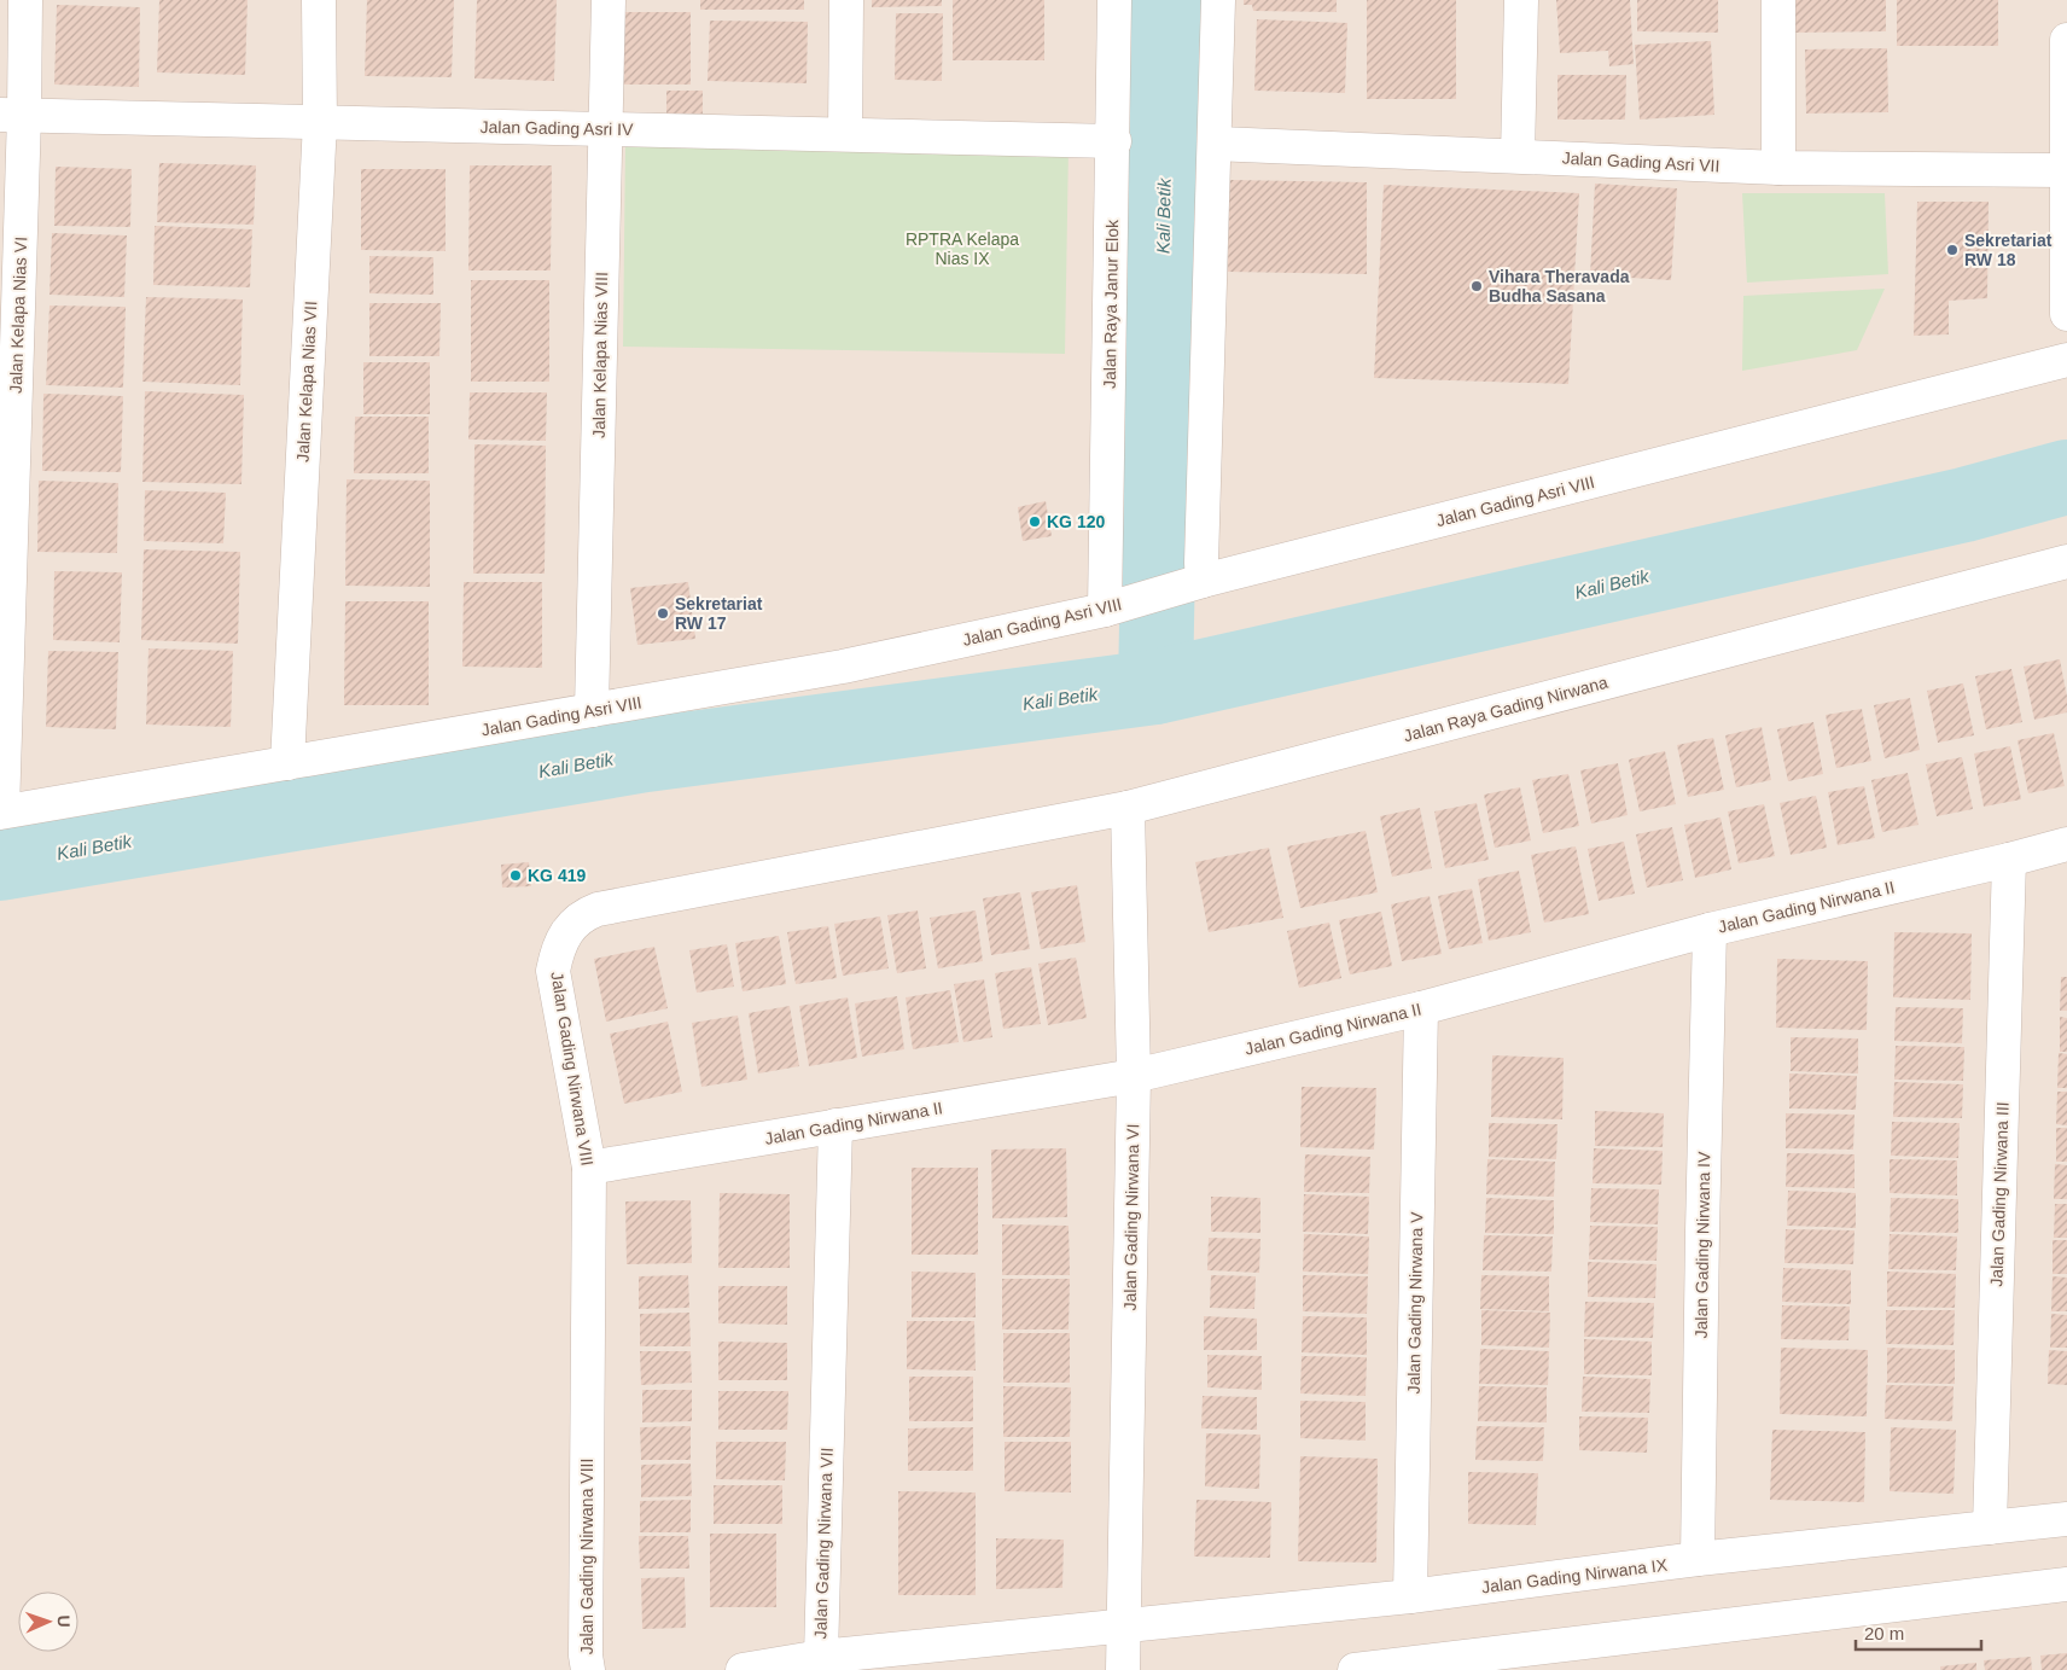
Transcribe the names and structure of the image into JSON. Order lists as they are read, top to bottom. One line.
{"streets":{"street":["Jalan Gading Asri IV","Jalan Gading Asri VII","Jalan Raya Janur Elok","Jalan Kelapa Nias VI","Jalan Kelapa Nias VIII","Jalan Kelapa Nias VII","Jalan Gading Asri VIII","Jalan Raya Gading Nirwana","Jalan Gading Nirwana II","Jalan Gading Nirwana VIII","Jalan Gading Nirwana III","Jalan Gading Nirwana VI","Jalan Gading Nirwana IV","Jalan Gading Nirwana V","Jalan Gading Nirwana VII","Jalan Gading Nirwana IX"]},"crossings":[["Jalan Gading Asri IV","Jalan Raya Janur Elok"],["Jalan Gading Asri IV","Jalan Kelapa Nias VI"],["Jalan Gading Asri IV","Jalan Kelapa Nias VIII"],["Jalan Gading Asri IV","Jalan Kelapa Nias VII"],["Jalan Raya Janur Elok","Jalan Gading Asri VIII"],["Jalan Kelapa Nias VI","Jalan Gading Asri VIII"],["Jalan Kelapa Nias VIII","Jalan Gading Asri VIII"],["Jalan Kelapa Nias VII","Jalan Gading Asri VIII"],["Jalan Raya Gading Nirwana","Jalan Gading Nirwana VIII"],["Jalan Raya Gading Nirwana","Jalan Gading Nirwana VI"],["Jalan Gading Nirwana II","Jalan Gading Nirwana VIII"],["Jalan Gading Nirwana II","Jalan Gading Nirwana III"],["Jalan Gading Nirwana II","Jalan Gading Nirwana VI"],["Jalan Gading Nirwana II","Jalan Gading Nirwana IV"],["Jalan Gading Nirwana II","Jalan Gading Nirwana V"],["Jalan Gading Nirwana II","Jalan Gading Nirwana VII"],["Jalan Gading Nirwana III","Jalan Gading Nirwana IX"],["Jalan Gading Nirwana VI","Jalan Gading Nirwana VII"],["Jalan Gading Nirwana VI","Jalan Gading Nirwana IX"],["Jalan Gading Nirwana IV","Jalan Gading Nirwana IX"],["Jalan Gading Nirwana V","Jalan Gading Nirwana IX"],["Jalan Gading Nirwana VII","Jalan Gading Nirwana IX"]],"water":["Kali Betik"],"parks":["RPTRA Kelapa Nias IX"],"places":["Sekretariat RW 18","Vihara Theravada Budha Sasana","KG 120","Sekretariat RW 17","KG 419"],"scale_bar":"20 m","north":"right"}
